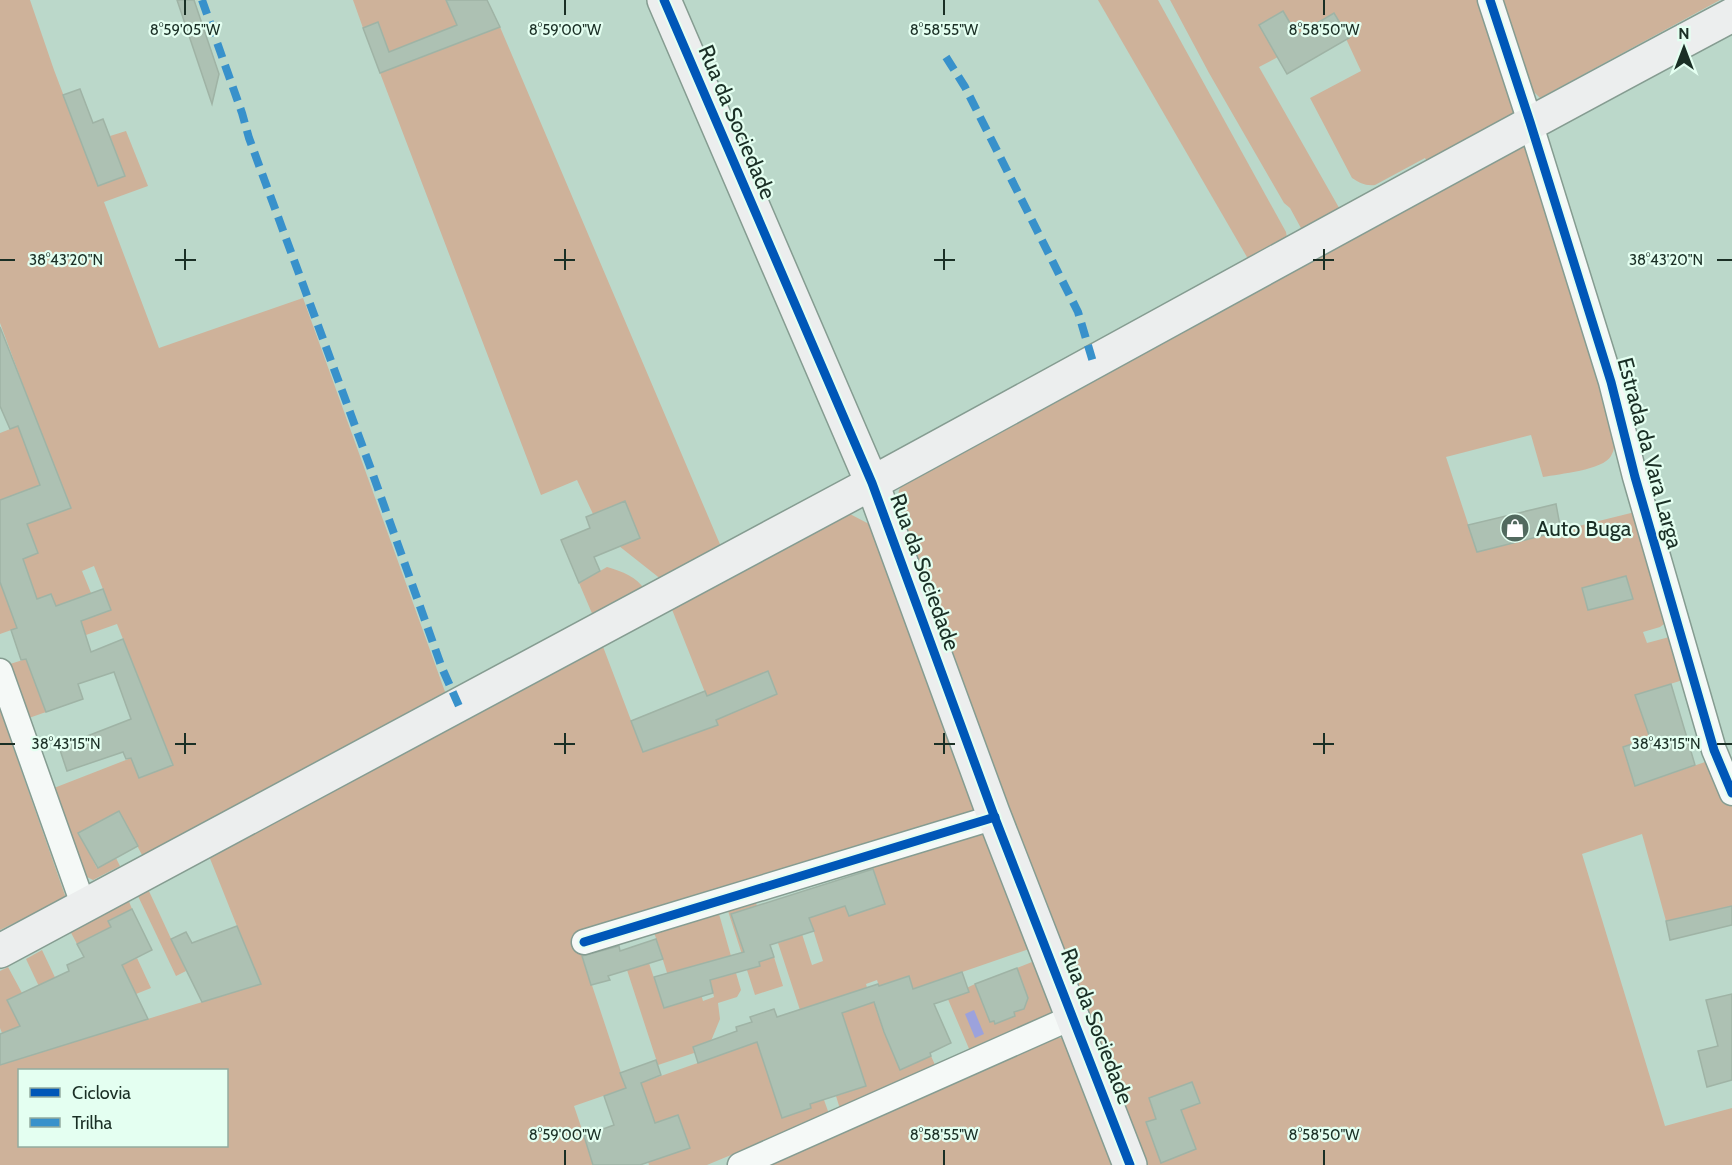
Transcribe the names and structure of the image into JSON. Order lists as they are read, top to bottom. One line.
{"streets":{"main road":["Rua da Sociedade"],"street":["Estrada da Vara Larga"]},"places":{"shop":["Auto Buga"]},"legend":["Ciclovia","Trilha"],"north":"top","coordinates":["8°59'05\"W","8°59'00\"W","8°58'55\"W","8°58'50\"W","38°43'20\"N","38°43'15\"N"]}
